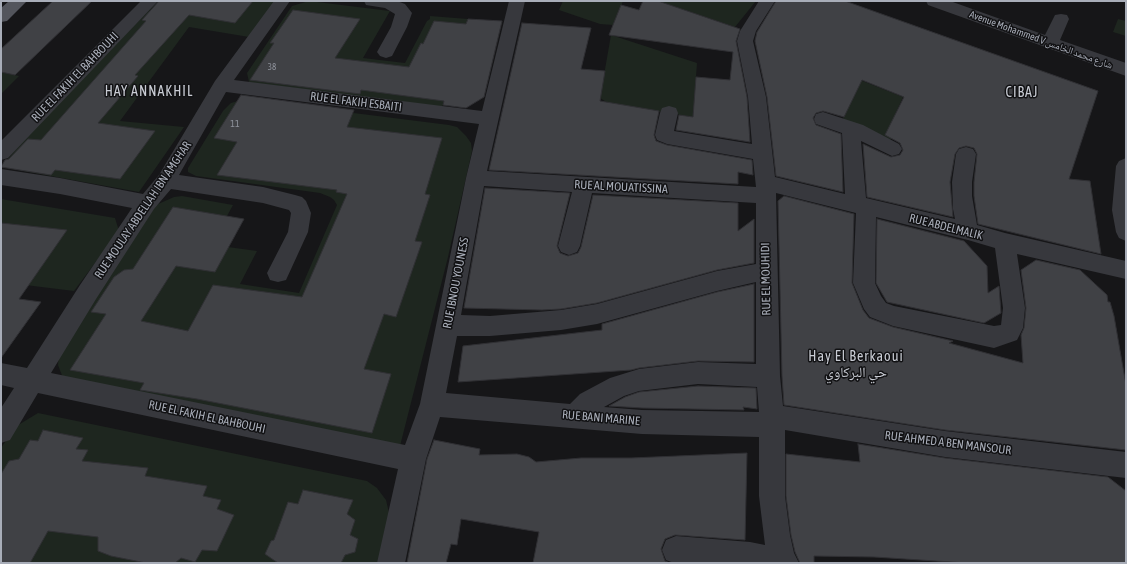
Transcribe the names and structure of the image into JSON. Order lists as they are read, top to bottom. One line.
{"streets":{"street":["Avenue Mohammed V شارع محمد الخامس","RUE EL FAKIH EL BAHBOUHI","RUE EL FAKIH ESBAITI","RUE AL MOUATISSINA","RUE MOULAY ABDELLAH IBN AMGHAR","RUE ABDELMALIK","RUE EL MOUHIDI","RUE IBNOU YOUNESS","RUE BANI MARINE","RUE AHMED A BEN MANSOUR"]},"crossings":[["RUE EL FAKIH EL BAHBOUHI","RUE MOULAY ABDELLAH IBN AMGHAR"],["RUE EL FAKIH EL BAHBOUHI","RUE IBNOU YOUNESS"],["RUE EL FAKIH ESBAITI","RUE MOULAY ABDELLAH IBN AMGHAR"],["RUE EL FAKIH ESBAITI","RUE IBNOU YOUNESS"],["RUE AL MOUATISSINA","RUE ABDELMALIK"],["RUE AL MOUATISSINA","RUE EL MOUHIDI"],["RUE AL MOUATISSINA","RUE IBNOU YOUNESS"],["RUE ABDELMALIK","RUE EL MOUHIDI"],["RUE EL MOUHIDI","RUE BANI MARINE"],["RUE EL MOUHIDI","RUE AHMED A BEN MANSOUR"],["RUE IBNOU YOUNESS","RUE BANI MARINE"],["RUE BANI MARINE","RUE AHMED A BEN MANSOUR"]],"districts":["HAY ANNAKHIL","CIBAJ","Hay El Berkaoui حي البركاوي"],"house_numbers":["38","11"]}
